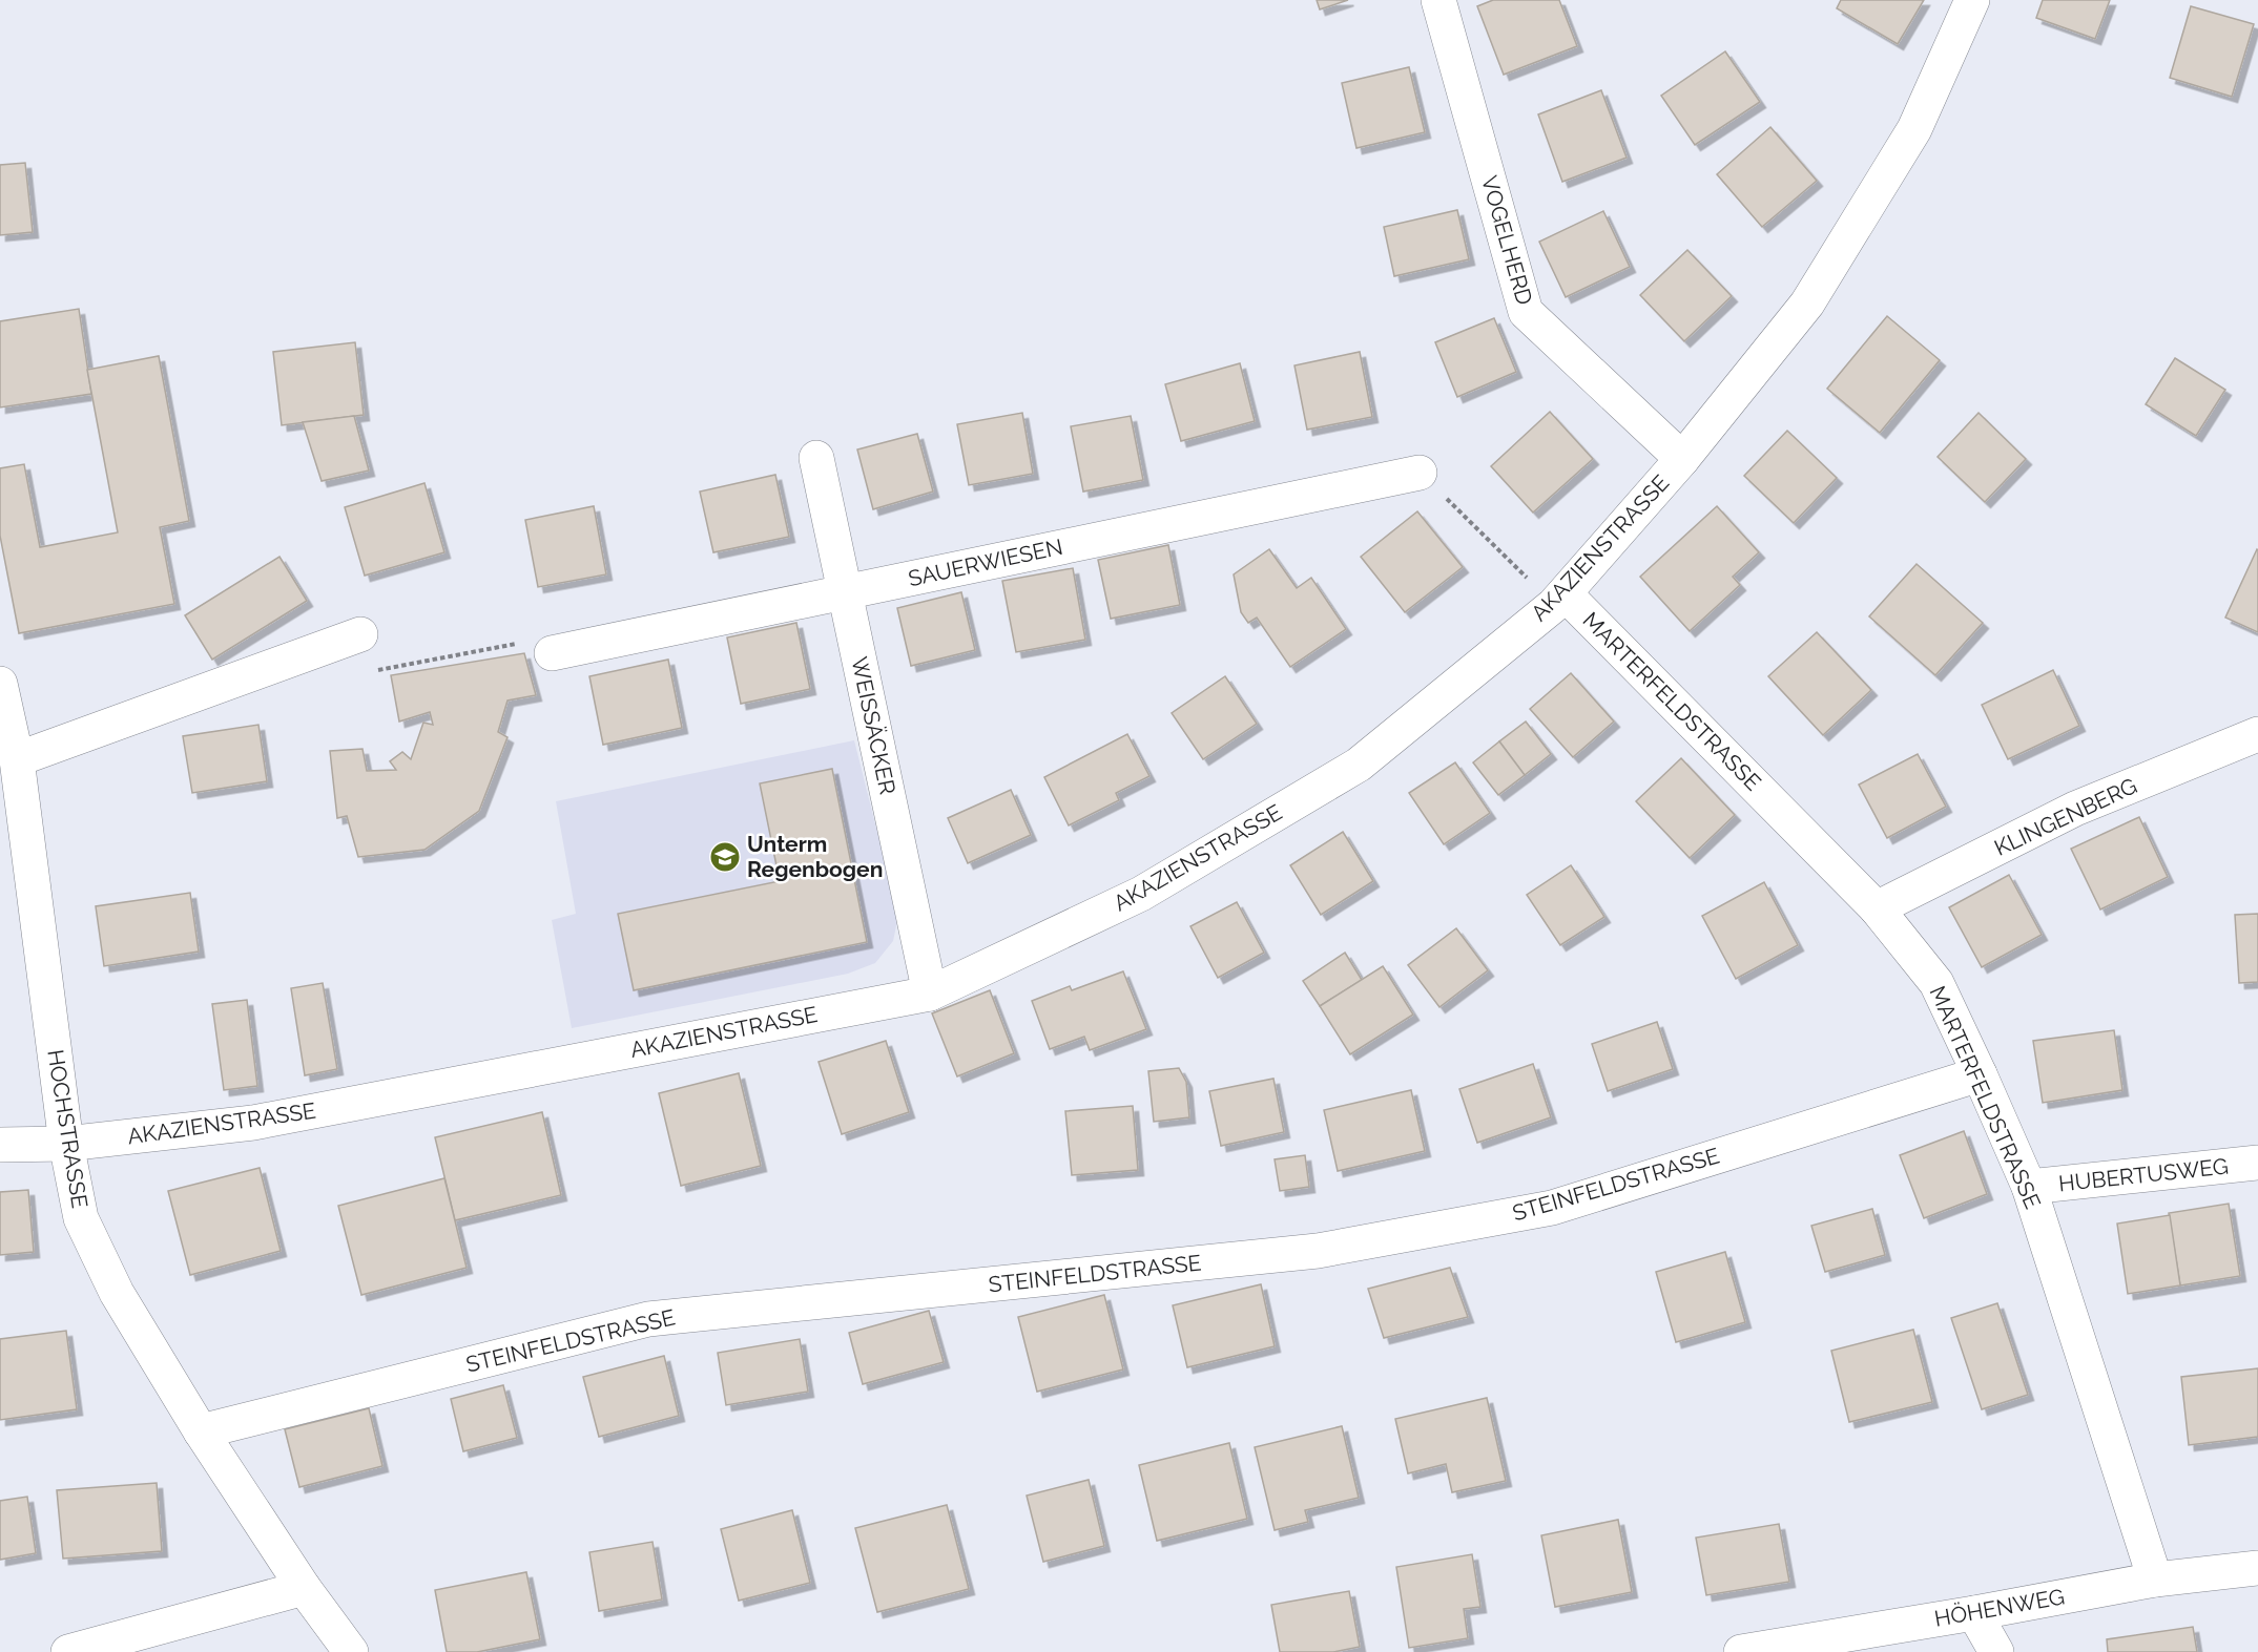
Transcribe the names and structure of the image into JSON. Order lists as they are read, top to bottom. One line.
{"streets":{"street":["VOGELHERD","AKAZIENSTRASSE","SAUERWIESEN","MARTERFELDSTRASSE","WEISSÄCKER","KLINGENBERG","HOCHSTRASSE","HUBERTUSWEG","STEINFELDSTRASSE","HÖHENWEG"]},"crossings":[["VOGELHERD","AKAZIENSTRASSE"],["AKAZIENSTRASSE","MARTERFELDSTRASSE"],["AKAZIENSTRASSE","WEISSÄCKER"],["AKAZIENSTRASSE","HOCHSTRASSE"],["SAUERWIESEN","WEISSÄCKER"],["MARTERFELDSTRASSE","KLINGENBERG"],["MARTERFELDSTRASSE","HUBERTUSWEG"],["MARTERFELDSTRASSE","STEINFELDSTRASSE"],["MARTERFELDSTRASSE","HÖHENWEG"],["HOCHSTRASSE","STEINFELDSTRASSE"]],"places":{"school or university":["Unterm Regenbogen"]}}
